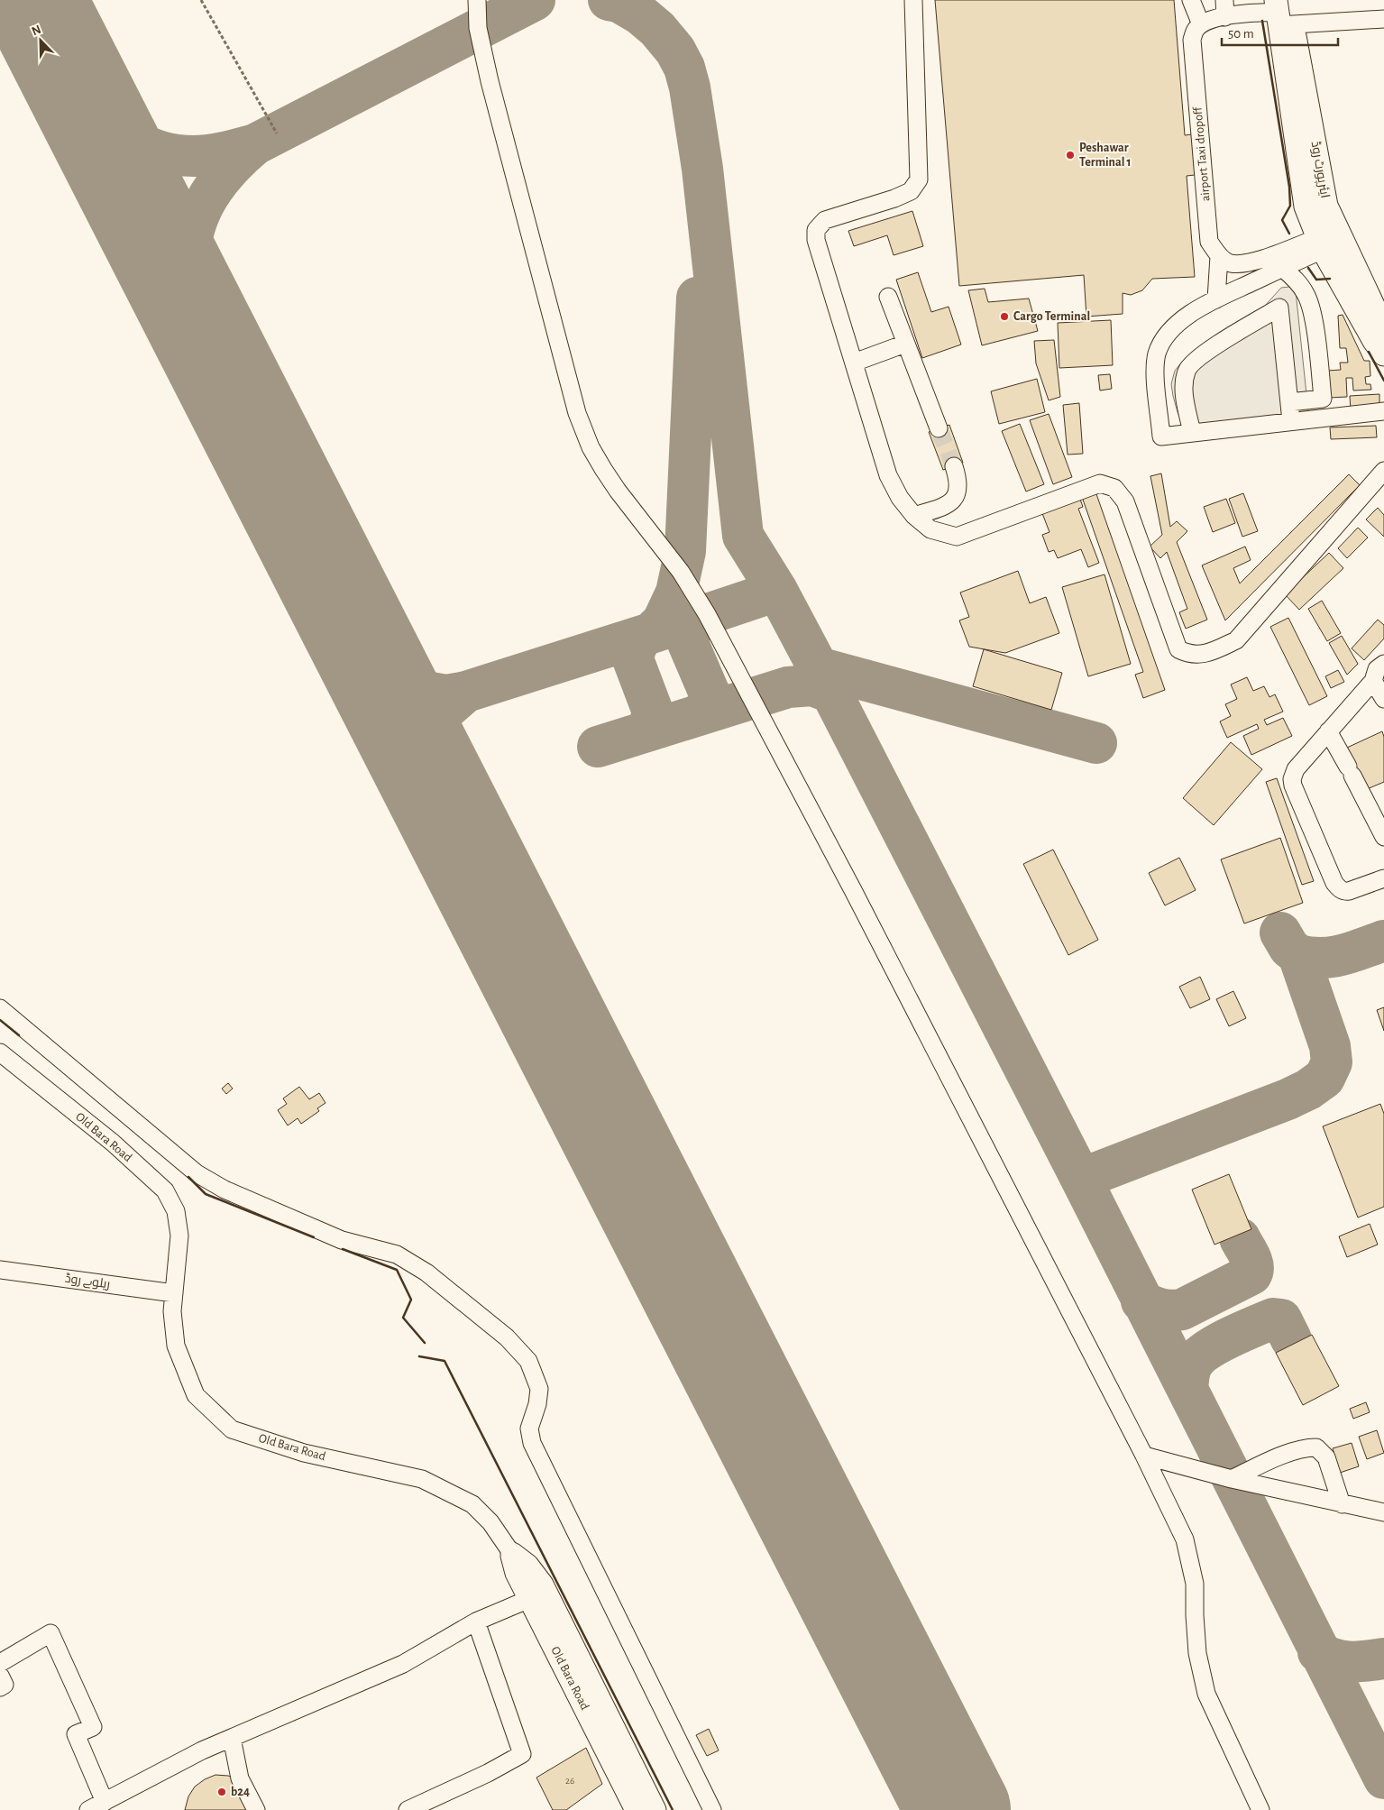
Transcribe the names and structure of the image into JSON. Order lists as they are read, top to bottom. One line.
{"streets":{"main road":["ایئرپورٹ روڈ","Old Bara Road"],"street":["airport Taxi dropoff","ریلوے روڈ"]},"crossings":[["Old Bara Road","ریلوے روڈ"]],"places":["Peshawar Terminal 1","Cargo Terminal","b24"],"house_numbers":["26"],"scale_bar":"50 m","north":"top left"}
